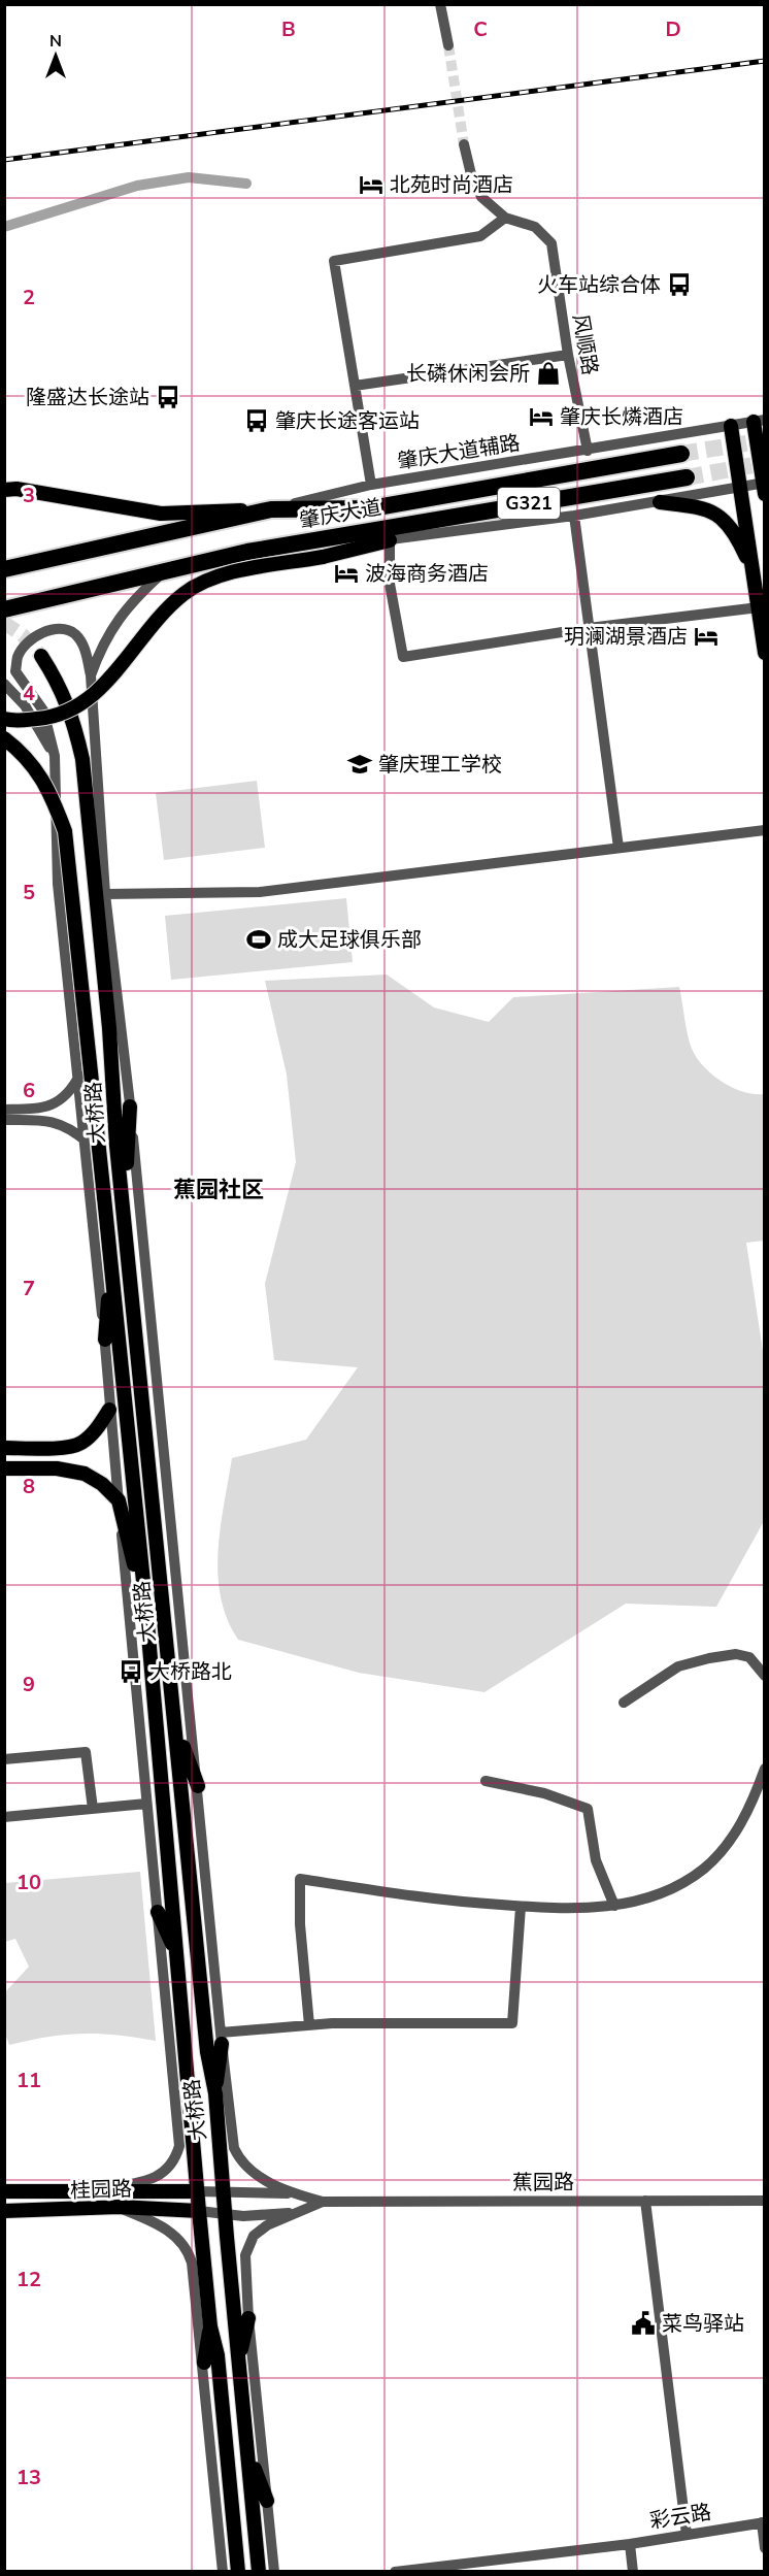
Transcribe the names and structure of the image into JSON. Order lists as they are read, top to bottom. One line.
{"streets":{"highway":["G321","肇庆大道"],"main road":["大桥路","桂园路"],"street":["风顺路","肇庆大道辅路","蕉园路","彩云路"]},"crossings":[["风顺路","肇庆大道辅路"],["肇庆大道辅路","肇庆大道"],["大桥路","桂园路"]],"districts":["蕉园社区"],"places":{"hotel":["北苑时尚酒店","肇庆长燐酒店","波海商务酒店","玥澜湖景酒店"],"bus stop":["火车站综合体","隆盛达长途站","肇庆长途客运站","大桥路北"],"shop":["长磷休闲会所"],"school or university":["肇庆理工学校"],"sports":["成大足球俱乐部"],"public building":["菜鸟驿站"]},"north":"top","grid":{"columns":["B","C","D"],"rows":["2","3","4","5","6","7","8","9","10","11","12","13"]}}
